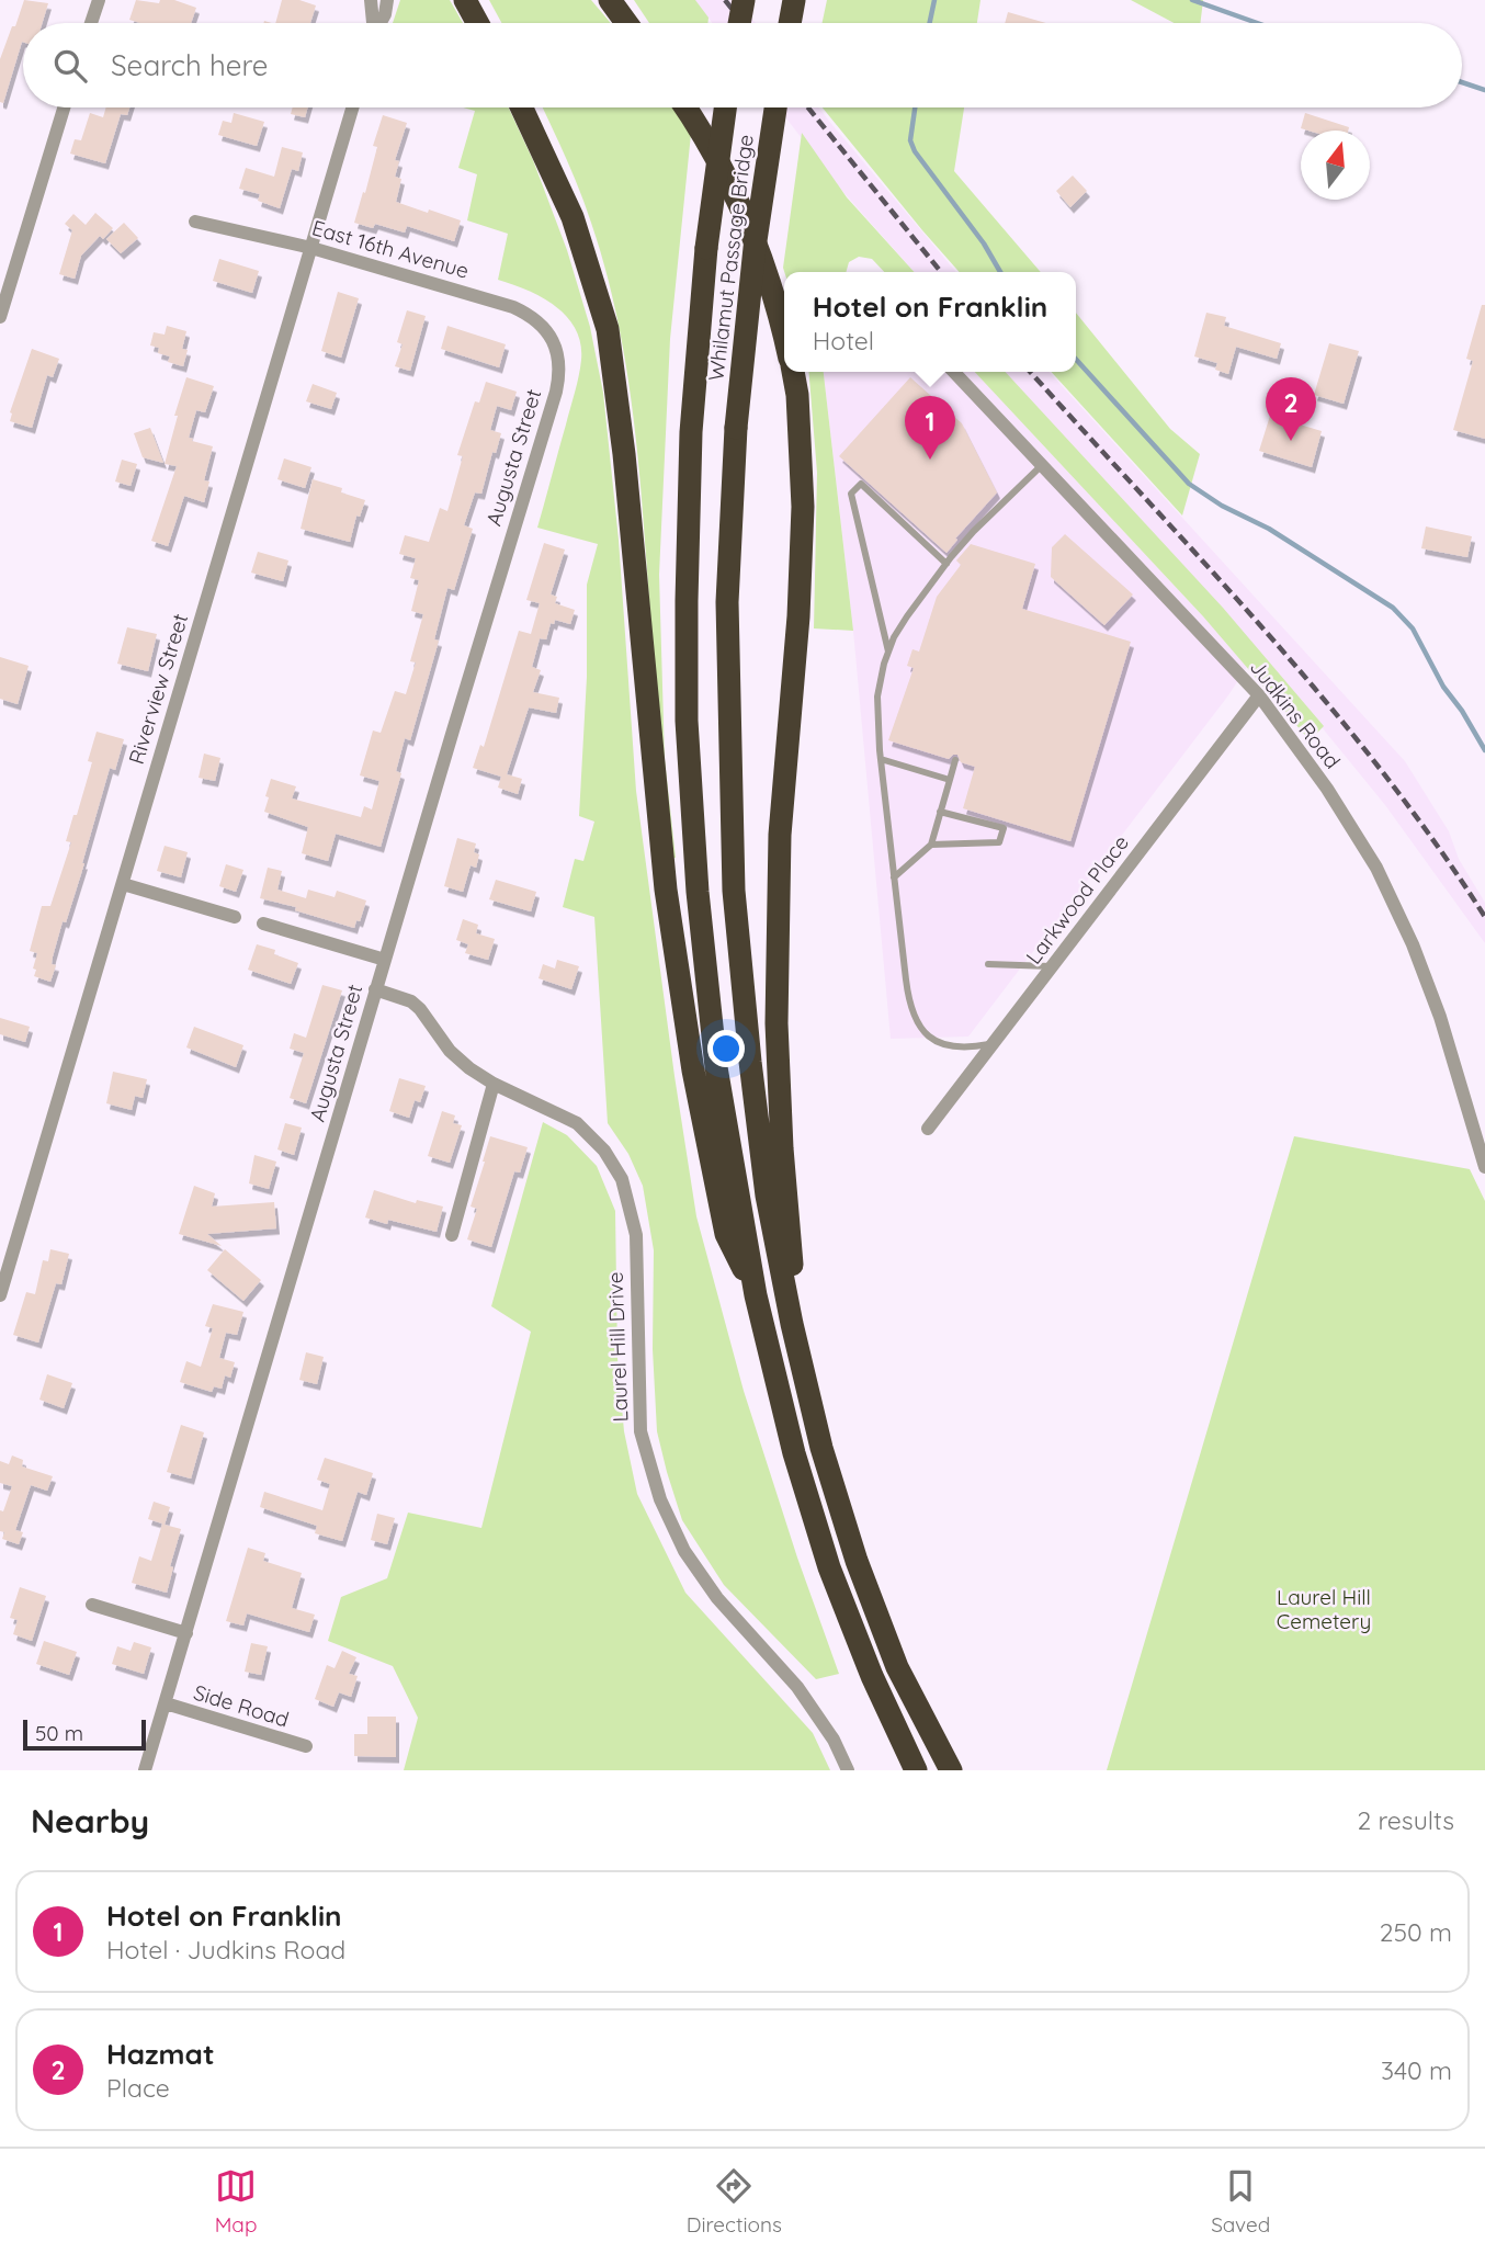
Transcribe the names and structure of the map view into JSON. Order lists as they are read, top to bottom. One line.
{"streets":{"highway":["Whilamut Passage Bridge"],"street":["East 16th Avenue","Augusta Street","Riverview Street","Judkins Road","Larkwood Place","Laurel Hill Drive","Side Road"]},"crossings":[["East 16th Avenue","Augusta Street"],["East 16th Avenue","Riverview Street"],["Augusta Street","Laurel Hill Drive"],["Augusta Street","Side Road"],["Judkins Road","Larkwood Place"]],"parks":["Laurel Hill Cemetery"],"scale_bar":"50 m","north":"top","page":{"search":"Search here","popup":["Hotel on Franklin","Hotel"],"pins":["2","1"],"scale":"50 m","heading":["Nearby","2 results"],"list":[{"mark":"1","name":"Hotel on Franklin","note":"Hotel · Judkins Road","value":"250 m"},{"mark":"2","name":"Hazmat","note":"Place","value":"340 m"}],"nav":["Map","Directions","Saved"]}}
